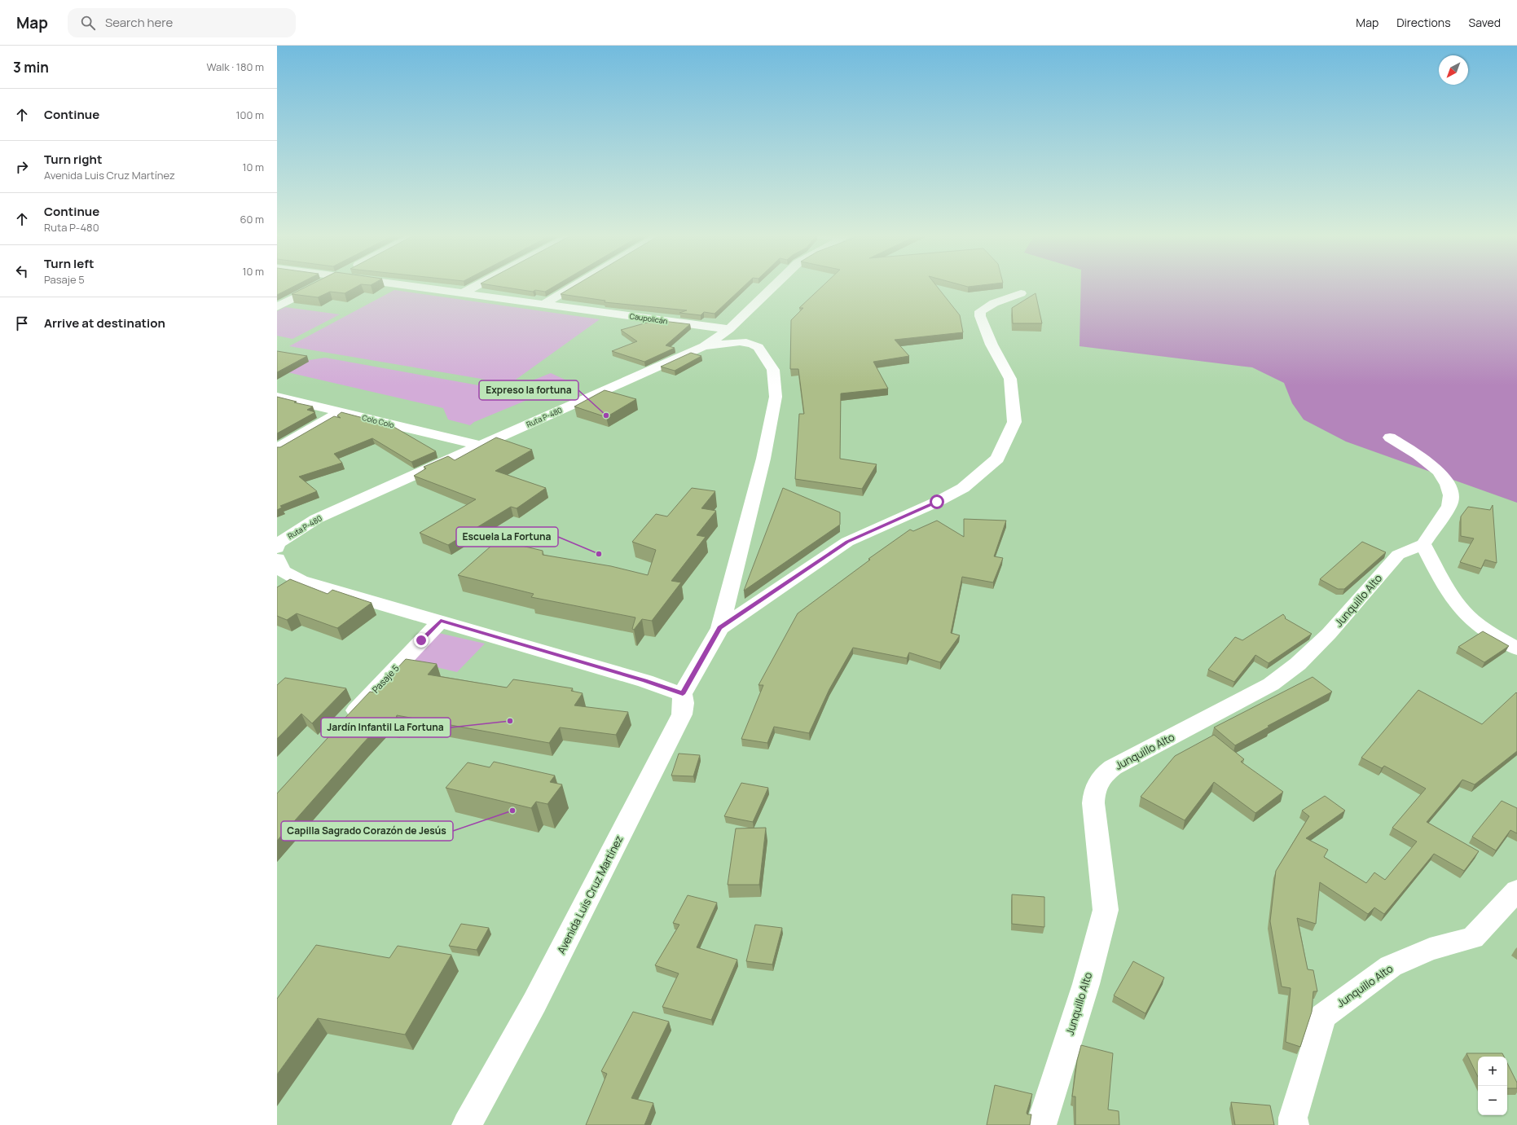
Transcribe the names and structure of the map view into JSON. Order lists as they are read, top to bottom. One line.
{"streets":{"street":["Caupolicán","Ruta P-480","Colo Colo","Junquillo Alto","Pasaje 5","Avenida Luis Cruz Martínez"]},"crossings":[["Caupolicán","Ruta P-480"],["Ruta P-480","Colo Colo"]],"places":["Expreso la fortuna","Escuela La Fortuna","Jardín Infantil La Fortuna","Capilla Sagrado Corazón de Jesús"],"north":"bottom left","page":{"header":"Map","search":"Search here","nav":["Map","Directions","Saved"],"heading":["3 min","Walk · 180 m"],"list":[["Continue","100 m"],["Turn right","Avenida Luis Cruz Martínez","10 m"],["Continue","Ruta P-480","60 m"],["Turn left","Pasaje 5","10 m"],"Arrive at destination"],"map_buttons":["+","−"]}}
